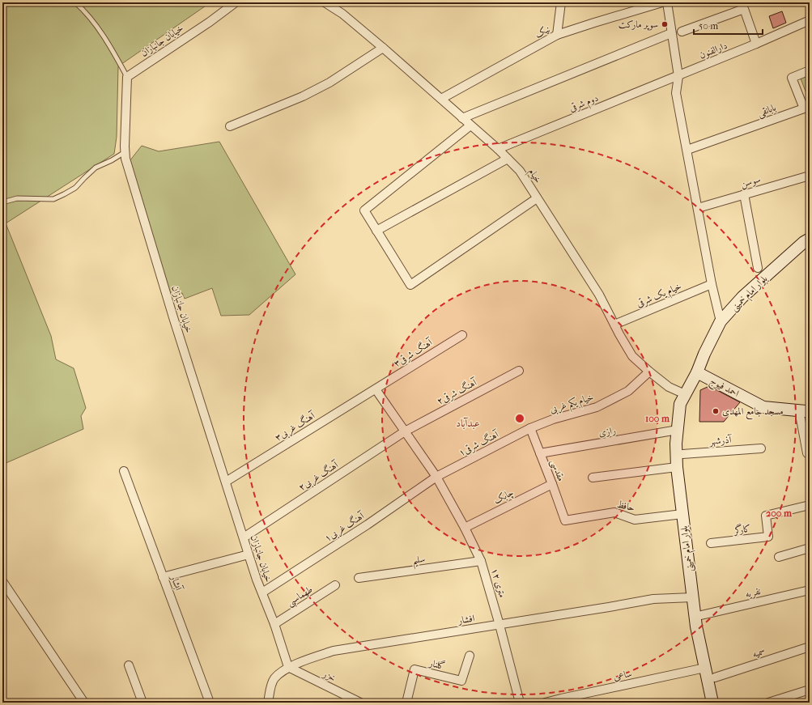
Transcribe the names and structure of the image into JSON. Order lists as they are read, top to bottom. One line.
{"streets":{"street":["نیک","خیابان جانبازان","دارالفنون","دوم شرقی","بابانقی","خیام","سوسن","بلوار امام خمینی","خیام یک شرقی","آهنگ شرقی۳","احمد فیوج","آهنگ شرقی۲","خیام یکم غربی","آهنگ غربی۳","رازی","آذرشهر","آهنگ شرقی۱","مقدسی","آهنگ غربی۲","چابک","حافظ","آهنگ غربی۱","کارگر","سلیم","آبشار","۱۲ متری","نفریه","طهماسبی","افشار","سمیه","گلنار","ساعی","خزر"]},"crossings":[["نیک","خیام"],["خیابان جانبازان","آهنگ غربی۳"],["خیابان جانبازان","آهنگ غربی۲"],["خیابان جانبازان","آهنگ غربی۱"],["خیابان جانبازان","طهماسبی"],["خیابان جانبازان","افشار"],["خیابان جانبازان","خزر"],["دارالفنون","دوم شرقی"],["دوم شرقی","خیام"],["خیام","بلوار امام خمینی"],["خیام","خیام یک شرقی"],["خیام","خیام یکم غربی"],["بلوار امام خمینی","احمد فیوج"],["بلوار امام خمینی","رازی"],["بلوار امام خمینی","آذرشهر"],["بلوار امام خمینی","حافظ"],["بلوار امام خمینی","نفریه"],["بلوار امام خمینی","افشار"],["بلوار امام خمینی","سمیه"],["بلوار امام خمینی","ساعی"],["آهنگ شرقی۳","آهنگ غربی۳"],["آهنگ شرقی۳","۱۲ متری"],["آهنگ شرقی۲","آهنگ غربی۲"],["آهنگ شرقی۲","۱۲ متری"],["خیام یکم غربی","آهنگ شرقی۱"],["خیام یکم غربی","مقدسی"],["آهنگ غربی۳","۱۲ متری"],["رازی","مقدسی"],["آهنگ شرقی۱","مقدسی"],["آهنگ شرقی۱","آهنگ غربی۱"],["آهنگ شرقی۱","۱۲ متری"],["مقدسی","چابک"],["مقدسی","حافظ"],["آهنگ غربی۲","۱۲ متری"],["چابک","۱۲ متری"],["آهنگ غربی۱","۱۲ متری"],["سلیم","۱۲ متری"],["۱۲ متری","افشار"],["افشار","خزر"]],"districts":["عبدآباد"],"places":["سوپر مارکت","مسجد جامع المهدی"],"scale_bar":"50 m","rings":["100 m","200 m"]}
